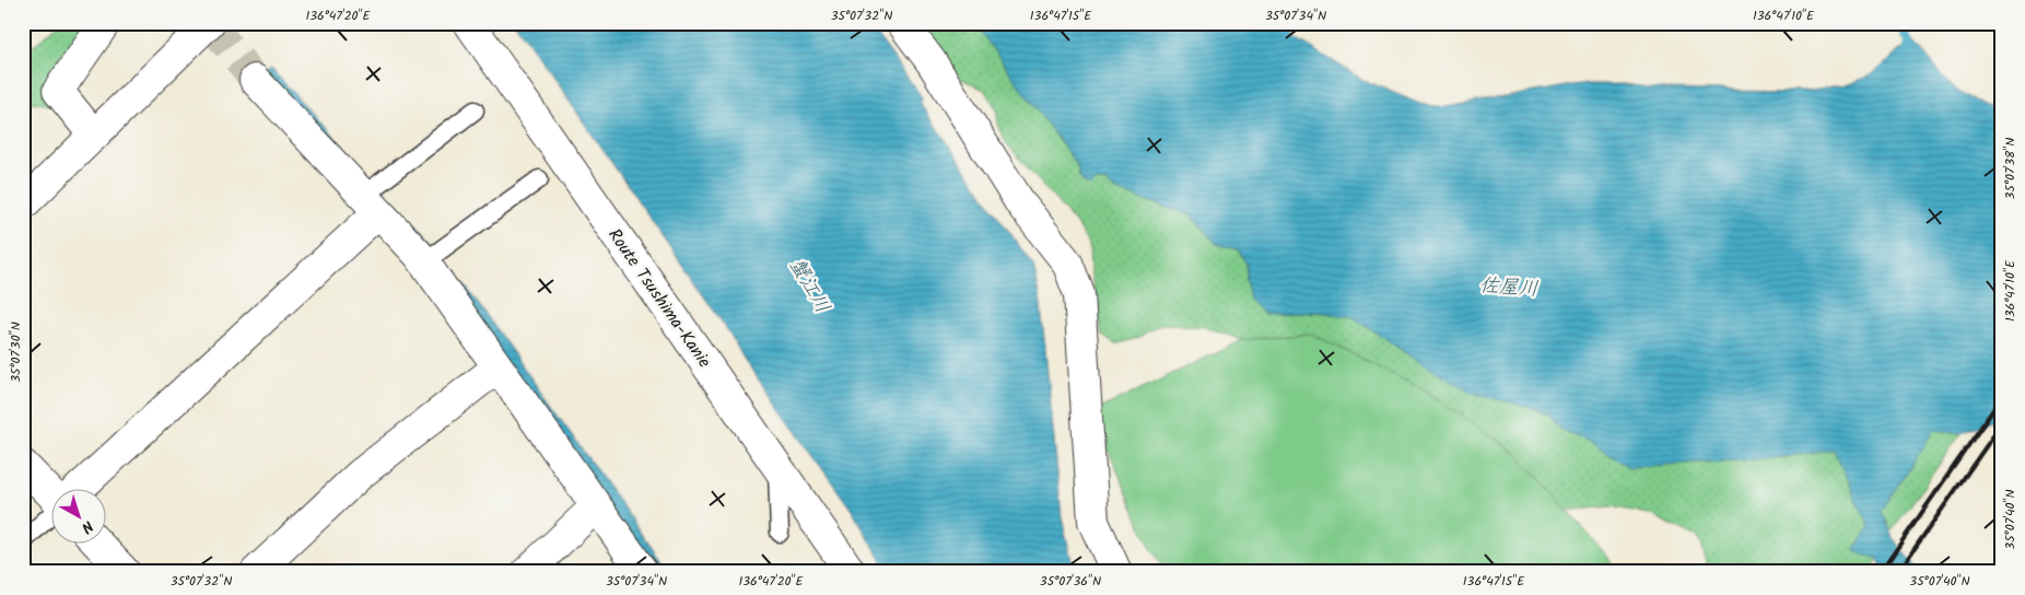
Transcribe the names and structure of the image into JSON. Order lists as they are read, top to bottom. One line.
{"streets":{"main road":["Route Tsushima-Kanie"]},"water":["蟹江川","佐屋川"],"north":"bottom right","coordinates":["136°47'20\"E","35°07'32\"N","136°47'15\"E","35°07'34\"N","136°47'10\"E","35°07'38\"N","35°07'30\"N","35°07'40\"N","35°07'36\"N"]}
